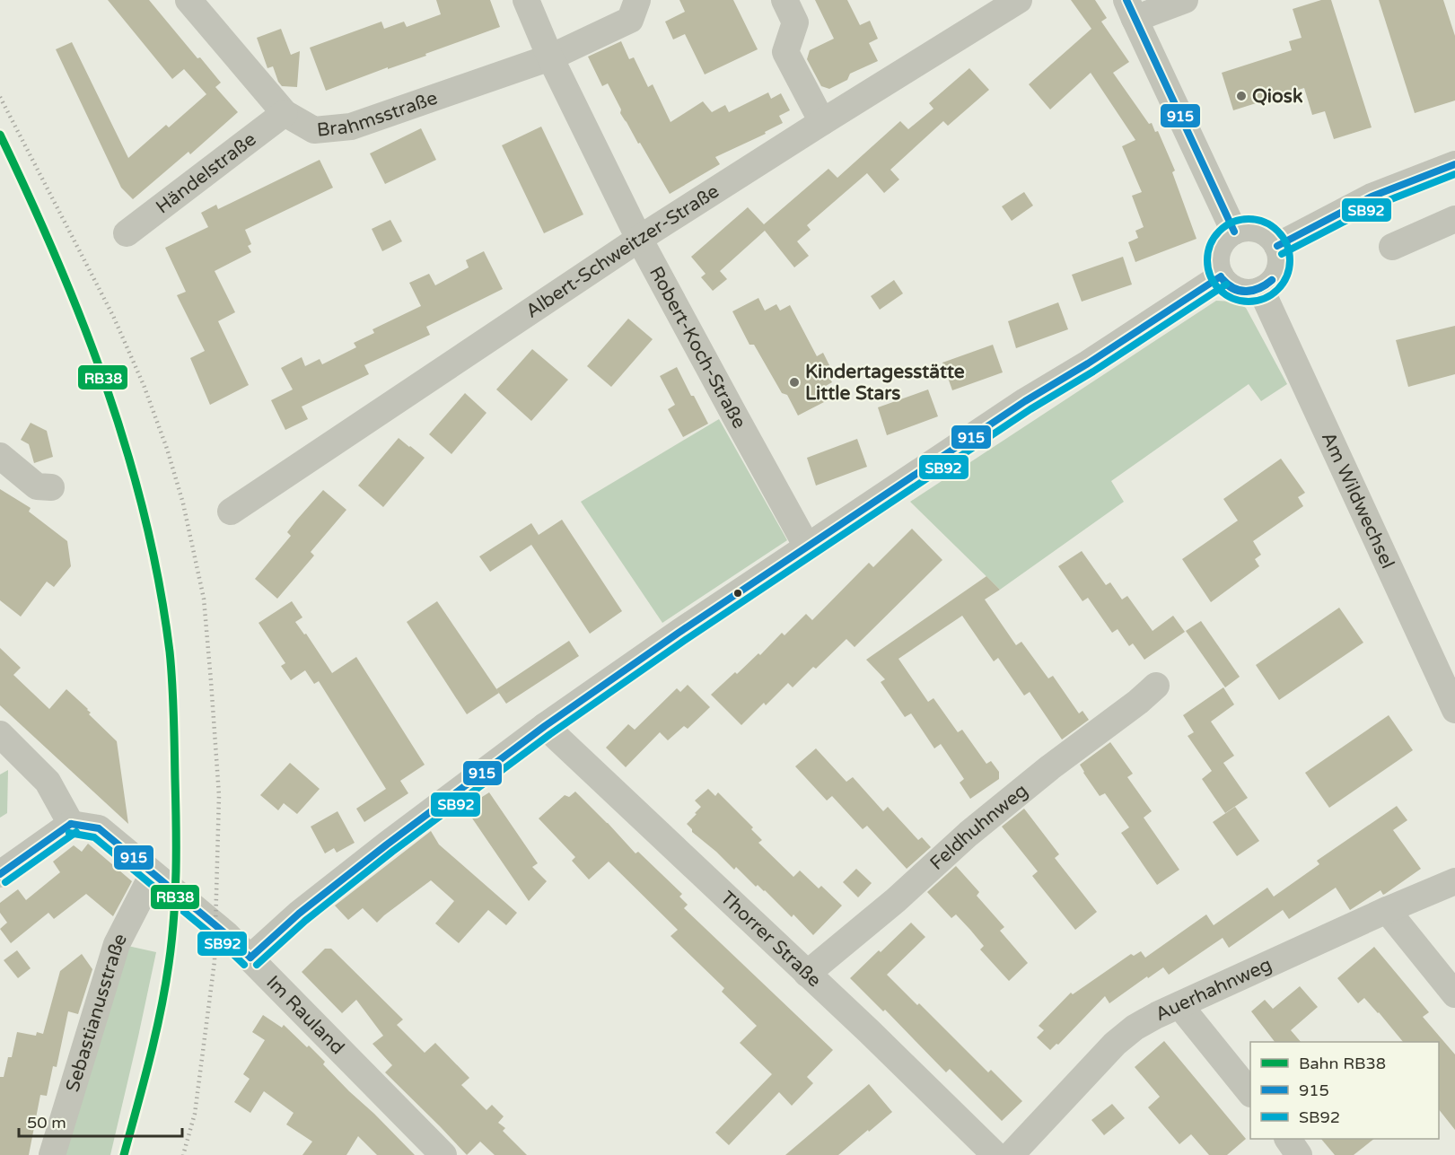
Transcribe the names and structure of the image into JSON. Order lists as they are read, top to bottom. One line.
{"streets":{"street":["Brahmsstraße","Händelstraße","Albert-Schweitzer-Straße","Robert-Koch-Straße","Am Wildwechsel","Feldhuhnweg","Thorrer Straße","Auerhahnweg","Sebastianusstraße","Im Rauland"]},"crossings":[["Brahmsstraße","Händelstraße"],["Brahmsstraße","Robert-Koch-Straße"],["Albert-Schweitzer-Straße","Robert-Koch-Straße"],["Feldhuhnweg","Thorrer Straße"],["Sebastianusstraße","Im Rauland"]],"places":["Qiosk","Kindertagesstätte Little Stars"],"lines":["transit line 915","rail line RB38","transit line SB92"],"legend":["Bahn RB38","915","SB92"],"scale_bar":"50 m"}
